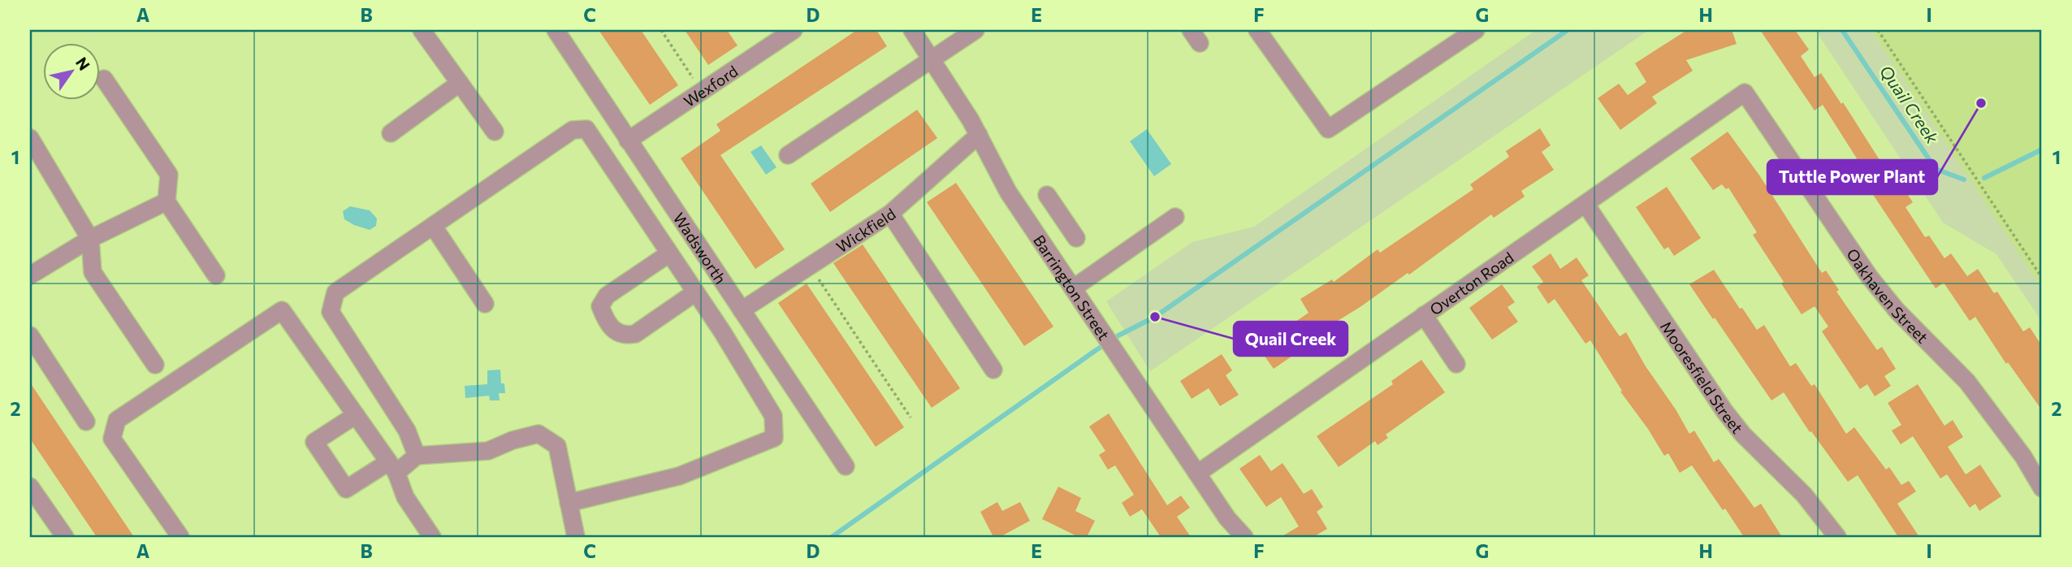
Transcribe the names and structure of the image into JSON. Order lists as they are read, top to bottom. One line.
{"streets":{"street":["Wexford","Wickfield","Wadsworth","Overton Road","Barrington Street","Oakhaven Street","Mooresfield Street"]},"crossings":[["Wexford","Wadsworth"],["Wickfield","Wadsworth"],["Wickfield","Barrington Street"],["Overton Road","Barrington Street"],["Overton Road","Oakhaven Street"],["Overton Road","Mooresfield Street"]],"water":["Quail Creek"],"places":["Tuttle Power Plant","Quail Creek"],"north":"top right","grid":{"columns":["A","B","C","D","E","F","G","H","I"],"rows":["1","2"]}}
